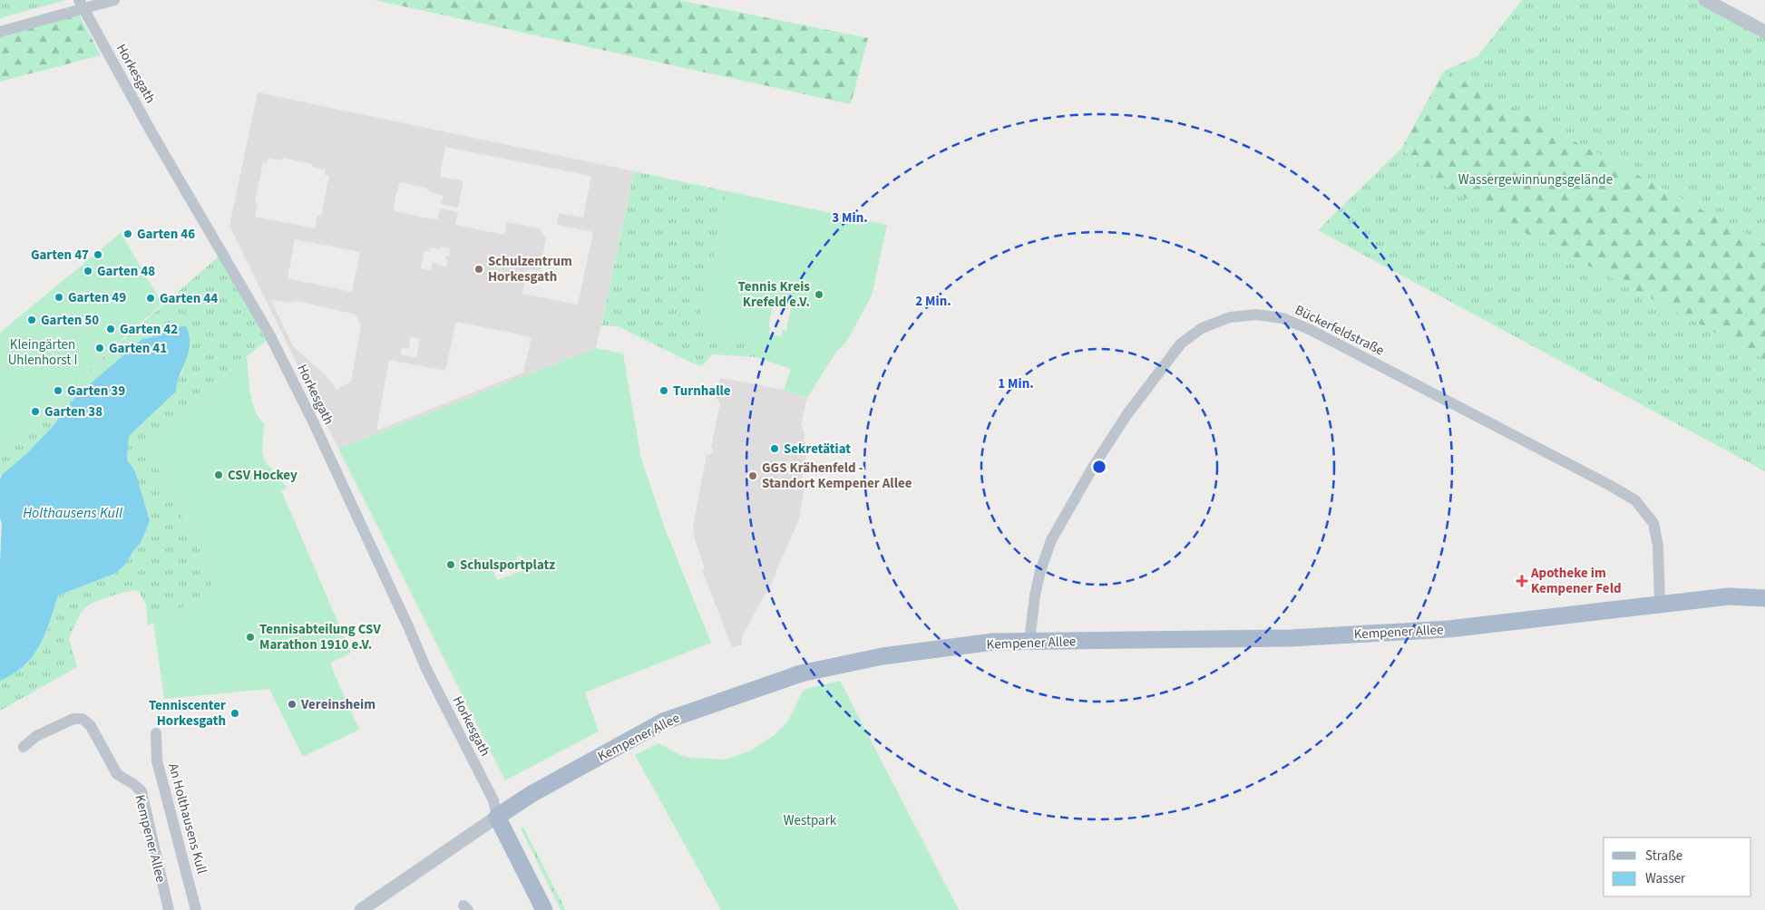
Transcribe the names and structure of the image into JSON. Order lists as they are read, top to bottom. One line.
{"streets":{"main road":["Kempener Allee"],"street":["Horkesgath","Bückerfeldstraße","An Holthausens Kull"]},"crossings":[["Horkesgath","Kempener Allee"],["Bückerfeldstraße","Kempener Allee"]],"water":["Holthausens Kull"],"parks":["Wassergewinnungsgelände","Kleingärten Uhlenhorst I","Westpark"],"places":{"other":["Garten 46","Garten 47","Schulzentrum Horkesgath","Garten 48","Tennis Kreis Krefeld e.V.","Garten 49","Garten 44","Garten 50","Garten 42","Garten 41","Garten 39","Turnhalle","Garten 38","Sekretätiat","CSV Hockey","GGS Krähenfeld - Standort Kempener Allee","Schulsportplatz","Tennisabteilung CSV Marathon 1910 e.V.","Vereinsheim","Tenniscenter Horkesgath"],"health":["Apotheke im Kempener Feld"]},"legend":["Straße","Wasser"],"rings":["3 Min.","2 Min.","1 Min."]}
